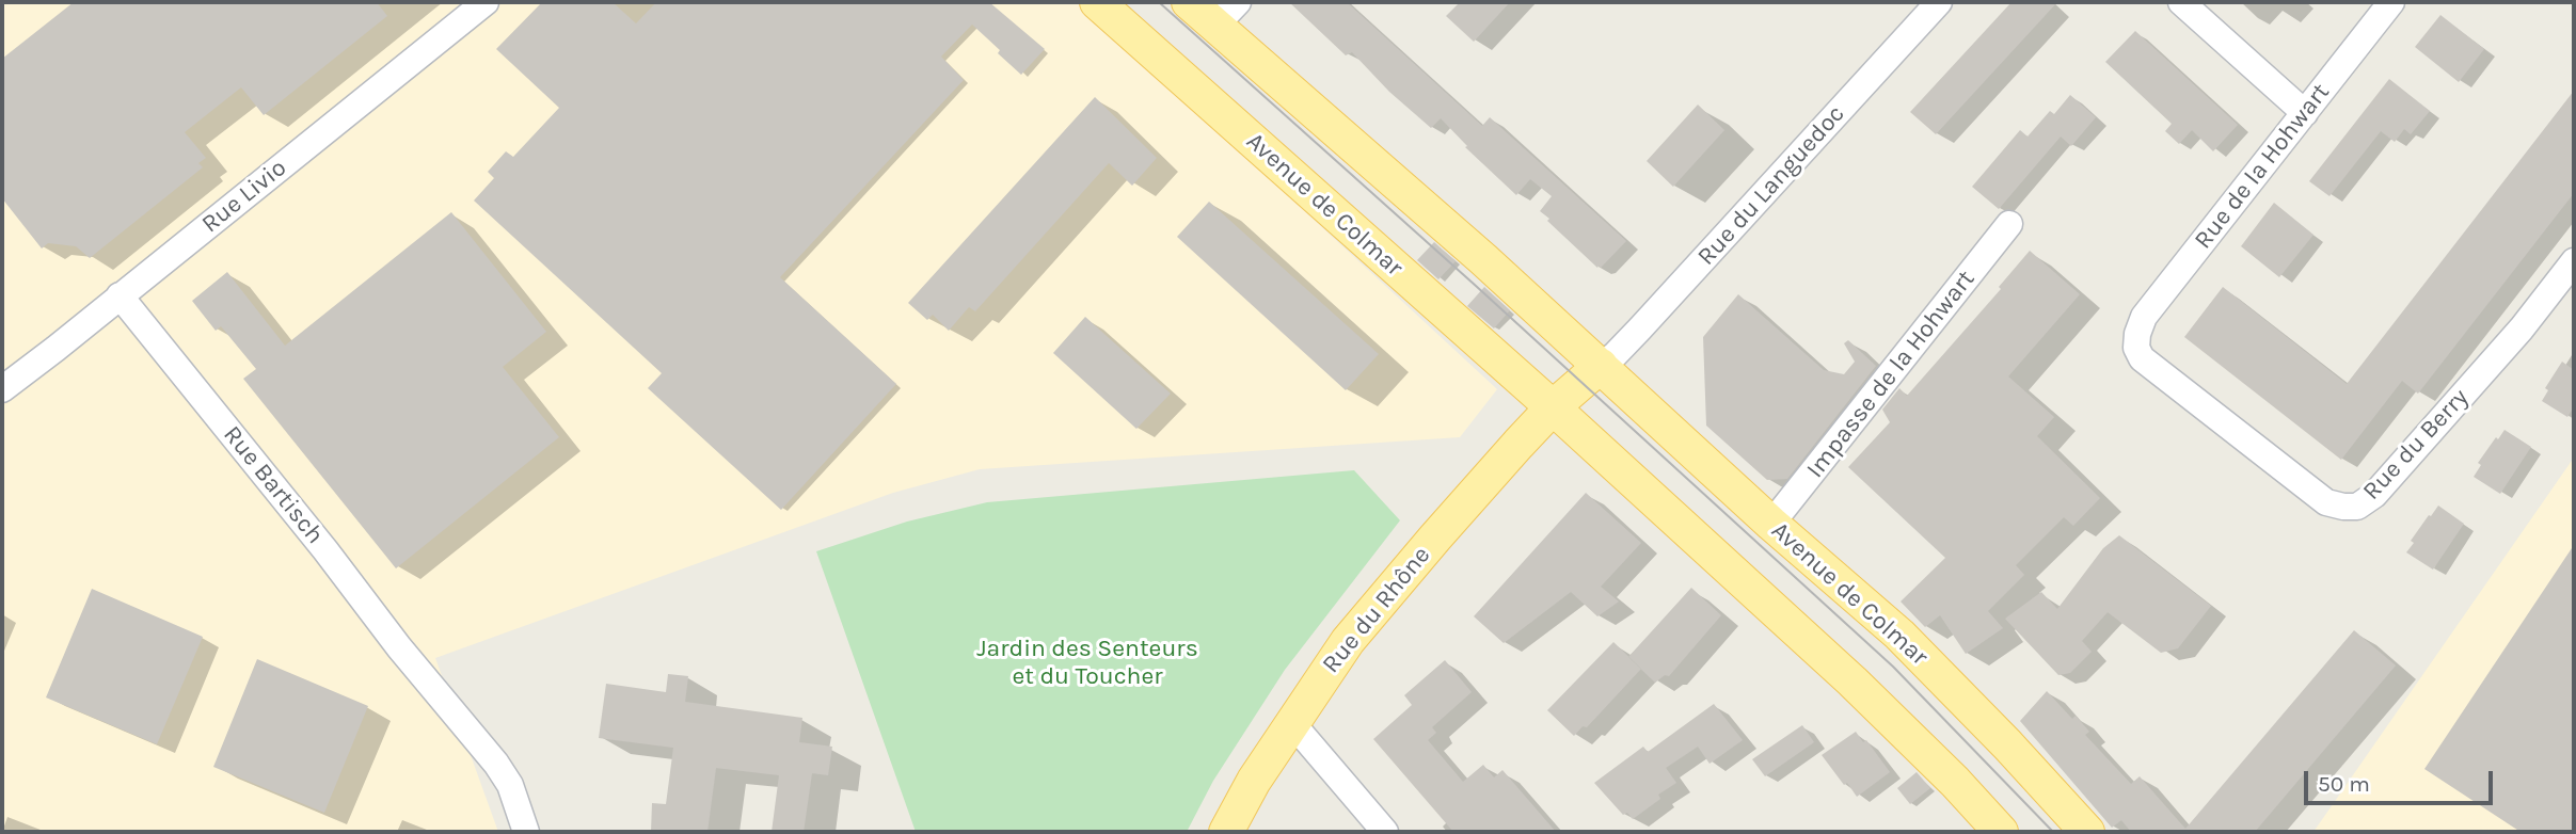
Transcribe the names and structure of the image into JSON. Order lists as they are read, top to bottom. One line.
{"streets":{"main road":["Avenue de Colmar","Rue du Rhône"],"street":["Rue de la Hohwart","Rue du Languedoc","Rue Livio","Impasse de la Hohwart","Rue du Berry","Rue Bartisch"]},"crossings":[["Rue de la Hohwart","Rue du Berry"],["Rue du Languedoc","Avenue de Colmar"],["Rue Livio","Rue Bartisch"],["Avenue de Colmar","Impasse de la Hohwart"],["Avenue de Colmar","Rue du Rhône"]],"parks":["Jardin des Senteurs et du Toucher"],"scale_bar":"50 m"}
